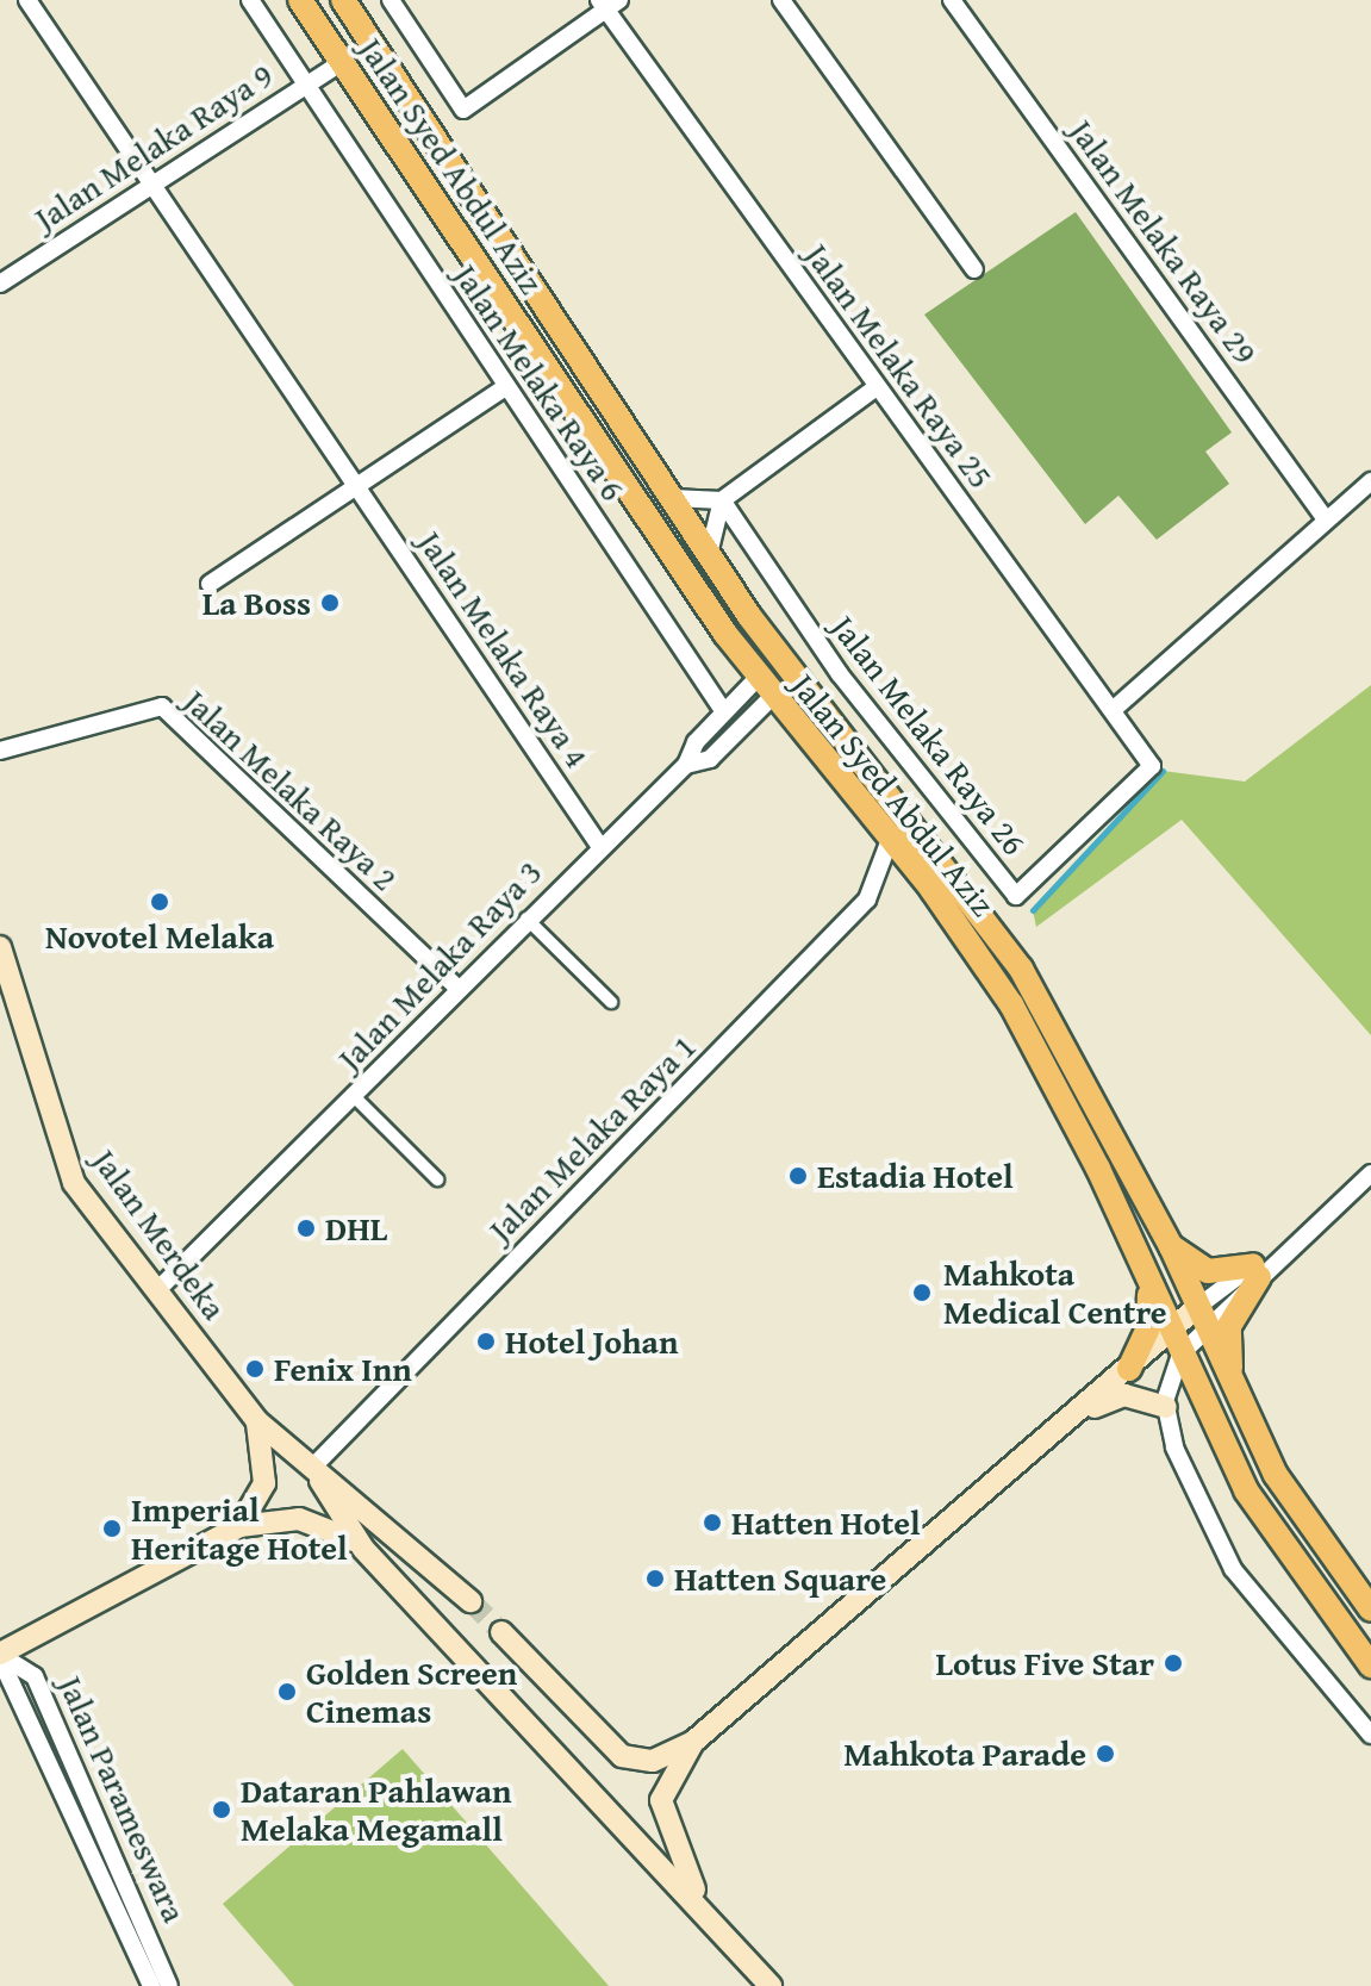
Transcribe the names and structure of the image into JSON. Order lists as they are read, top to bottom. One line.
{"streets":{"main road":["Jalan Syed Abdul Aziz","Jalan Merdeka"],"street":["Jalan Melaka Raya 9","Jalan Melaka Raya 29","Jalan Melaka Raya 25","Jalan Melaka Raya 6","Jalan Melaka Raya 4","Jalan Melaka Raya 26","Jalan Melaka Raya 2","Jalan Melaka Raya 3","Jalan Melaka Raya 1","Jalan Parameswara"]},"crossings":[["Jalan Melaka Raya 9","Jalan Syed Abdul Aziz"],["Jalan Melaka Raya 9","Jalan Melaka Raya 6"],["Jalan Melaka Raya 9","Jalan Melaka Raya 4"],["Jalan Syed Abdul Aziz","Jalan Melaka Raya 3"],["Jalan Syed Abdul Aziz","Jalan Melaka Raya 1"],["Jalan Melaka Raya 25","Jalan Melaka Raya 26"],["Jalan Melaka Raya 6","Jalan Melaka Raya 3"],["Jalan Melaka Raya 4","Jalan Melaka Raya 3"],["Jalan Melaka Raya 2","Jalan Melaka Raya 3"],["Jalan Melaka Raya 3","Jalan Merdeka"],["Jalan Melaka Raya 1","Jalan Merdeka"]],"places":["La Boss","Novotel Melaka","Estadia Hotel","DHL","Mahkota Medical Centre","Hotel Johan","Fenix Inn","Hatten Hotel","Imperial Heritage Hotel","Hatten Square","Lotus Five Star","Golden Screen Cinemas","Mahkota Parade","Dataran Pahlawan Melaka Megamall"]}
